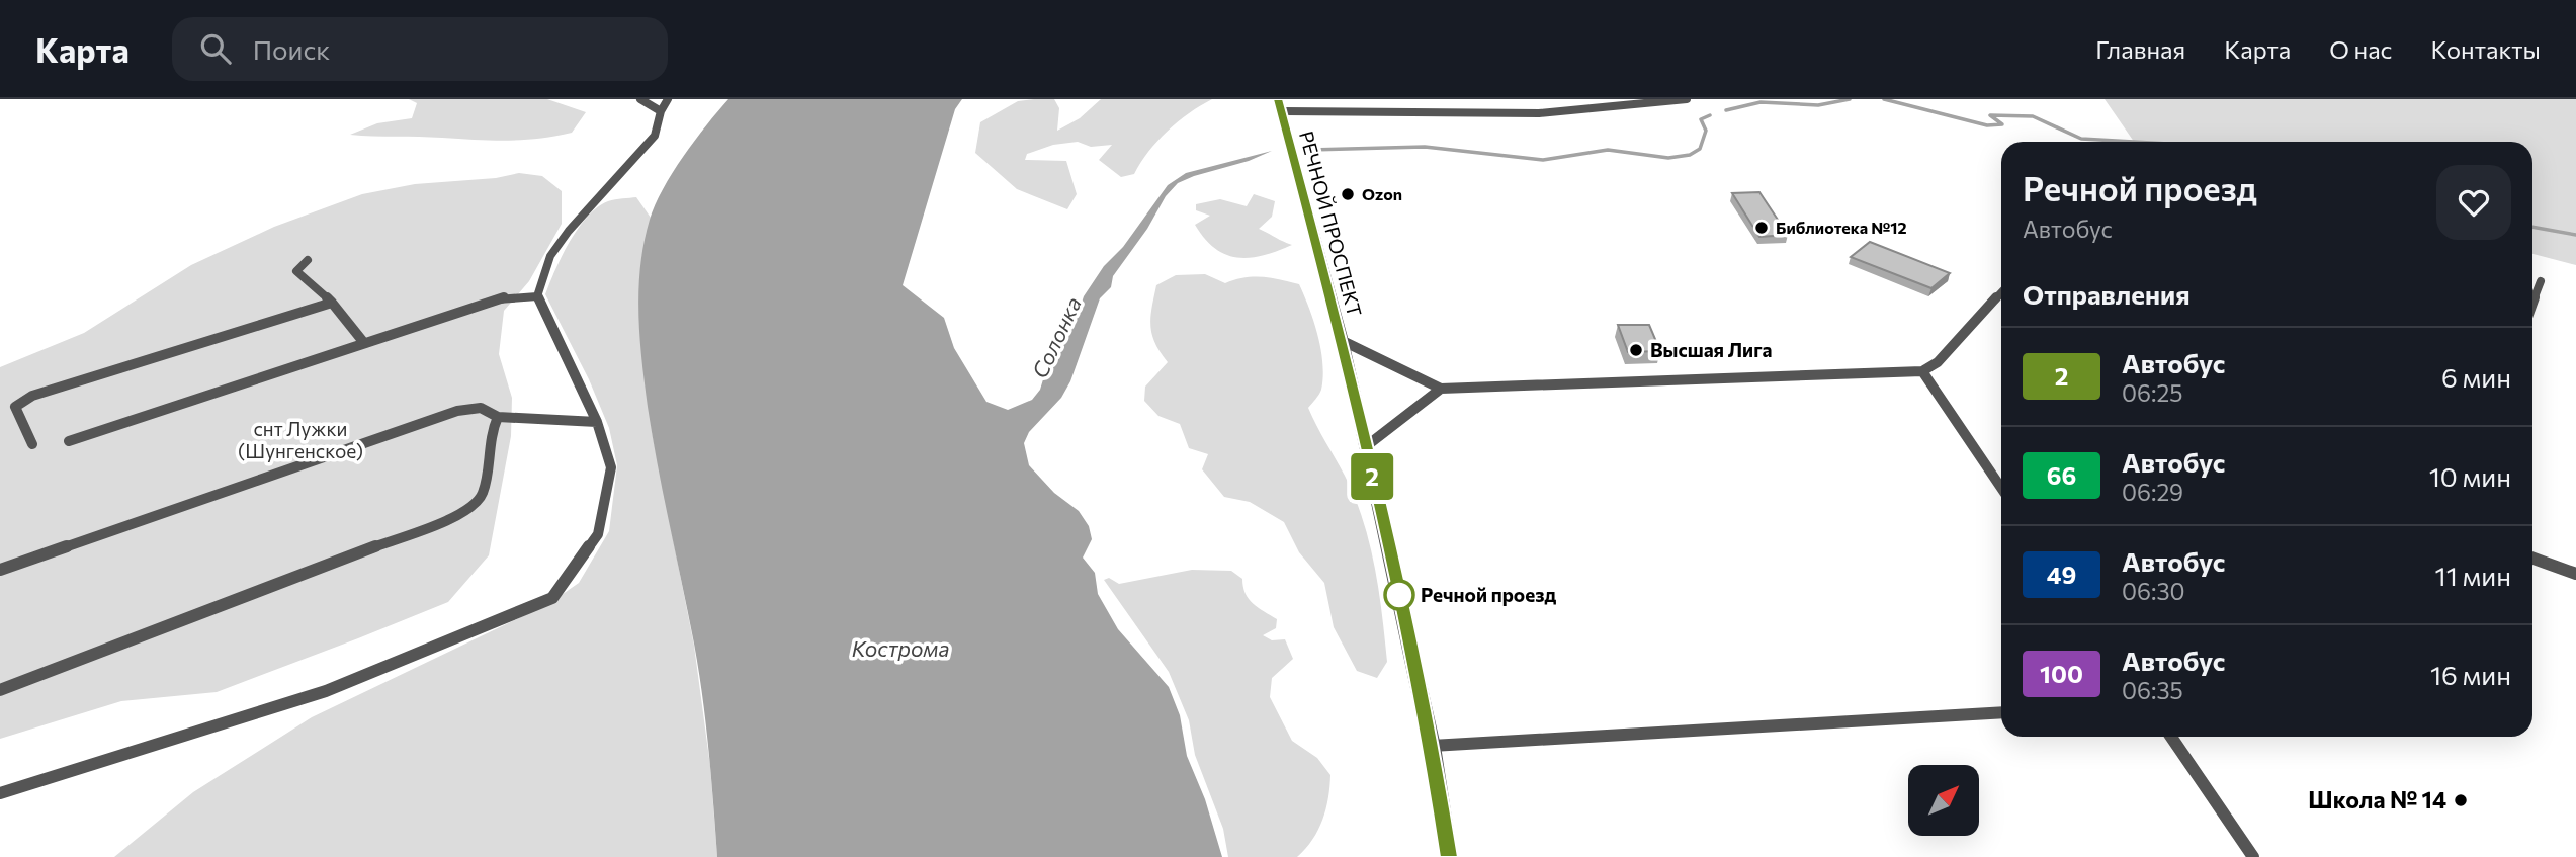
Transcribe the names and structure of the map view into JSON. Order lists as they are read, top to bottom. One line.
{"streets":{"street":["РЕЧНОЙ ПРОСПЕКТ"]},"water":["Солонка","Кострома"],"parks":["снт Лужки (Шунгенское)"],"places":["Ozon","Библиотека №12","Высшая Лига","Речной проезд","Школа № 14"],"lines":["bus line 2"],"north":"top right","page":{"header":"Карта","search":"Поиск","nav":["Главная","Карта","О нас","Контакты"],"on_map":"2","heading":[["Речной проезд","Автобус"],"Отправления"],"list":[{"mark":"2","name":"Автобус","note":"06:25","value":"6 мин"},{"mark":"66","name":"Автобус","note":"06:29","value":"10 мин"},{"mark":"49","name":"Автобус","note":"06:30","value":"11 мин"},{"mark":"100","name":"Автобус","note":"06:35","value":"16 мин"}]}}
